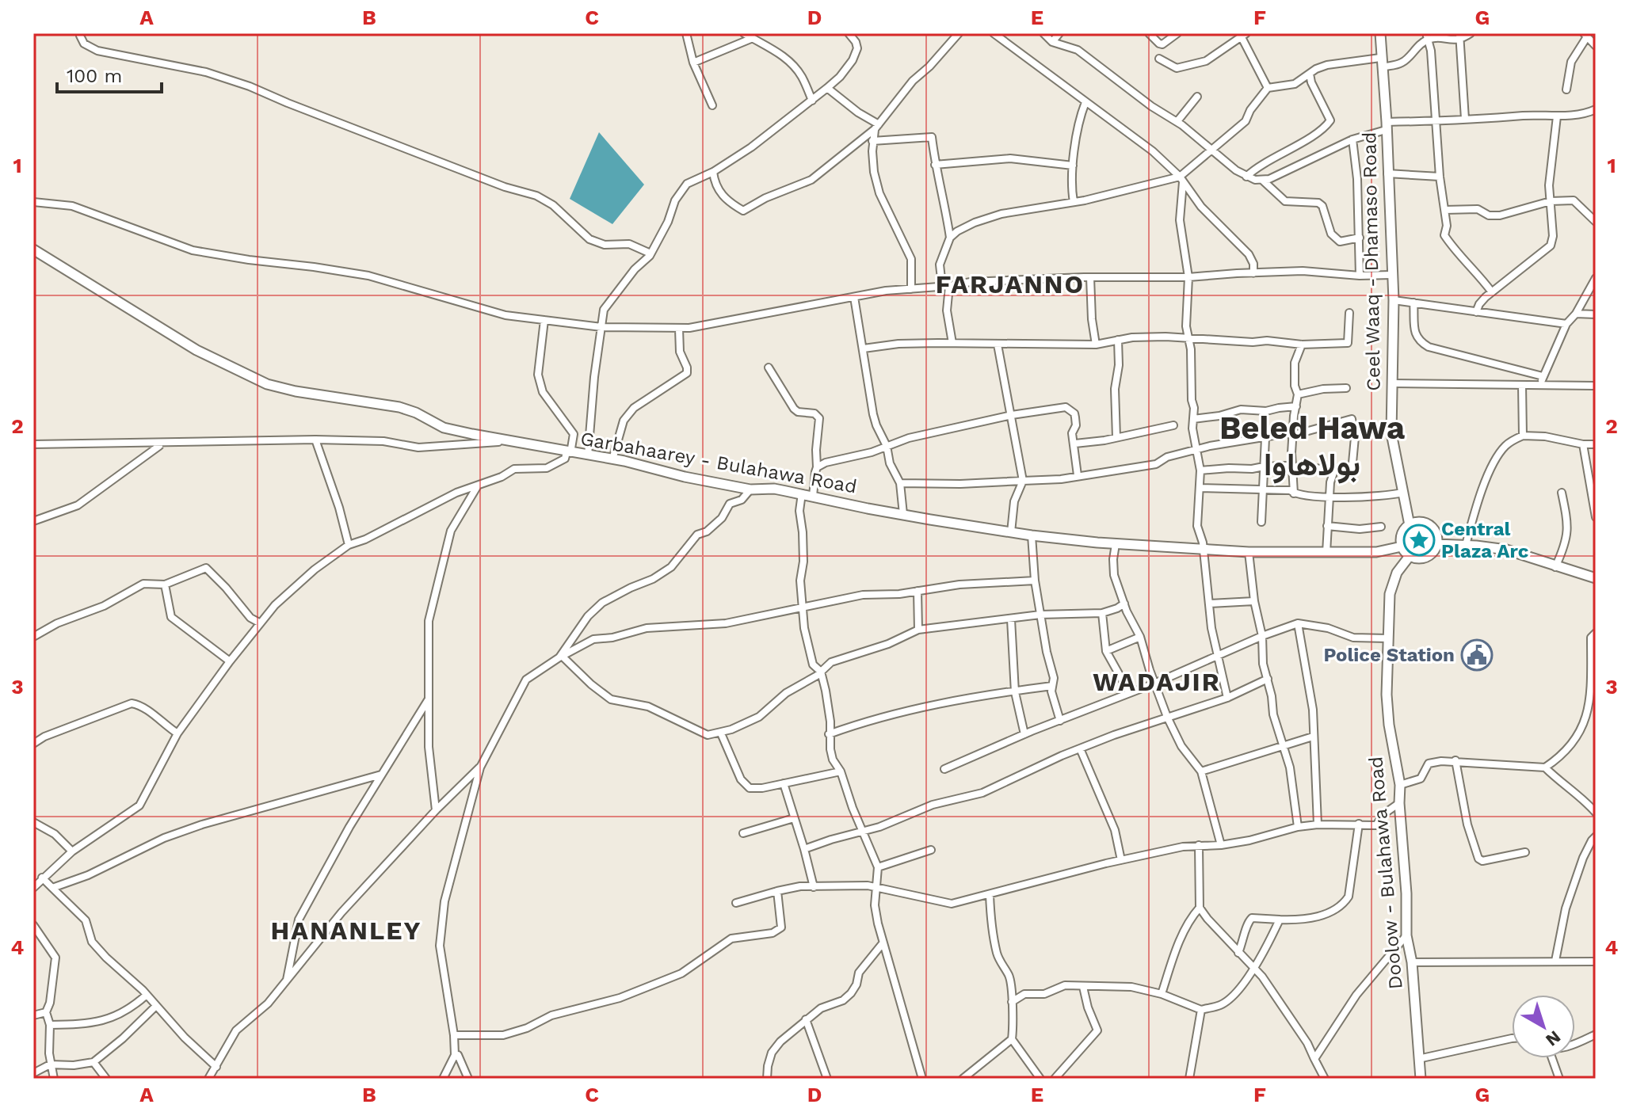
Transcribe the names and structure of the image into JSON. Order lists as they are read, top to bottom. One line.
{"streets":{"main road":["Ceel Waaq - Dhamaso Road","Garbahaarey - Bulahawa Road","Doolow - Bulahawa Road"]},"crossings":[["Ceel Waaq - Dhamaso Road","Garbahaarey - Bulahawa Road"],["Ceel Waaq - Dhamaso Road","Doolow - Bulahawa Road"],["Garbahaarey - Bulahawa Road","Doolow - Bulahawa Road"]],"districts":["FARJANNO","Beled Hawa بولاهاوا","WADAJIR","HANANLEY"],"places":{"place":["Central Plaza Arc"],"public building":["Police Station"]},"scale_bar":"100 m","north":"bottom right","grid":{"columns":["A","B","C","D","E","F","G"],"rows":["1","2","3","4"]}}
